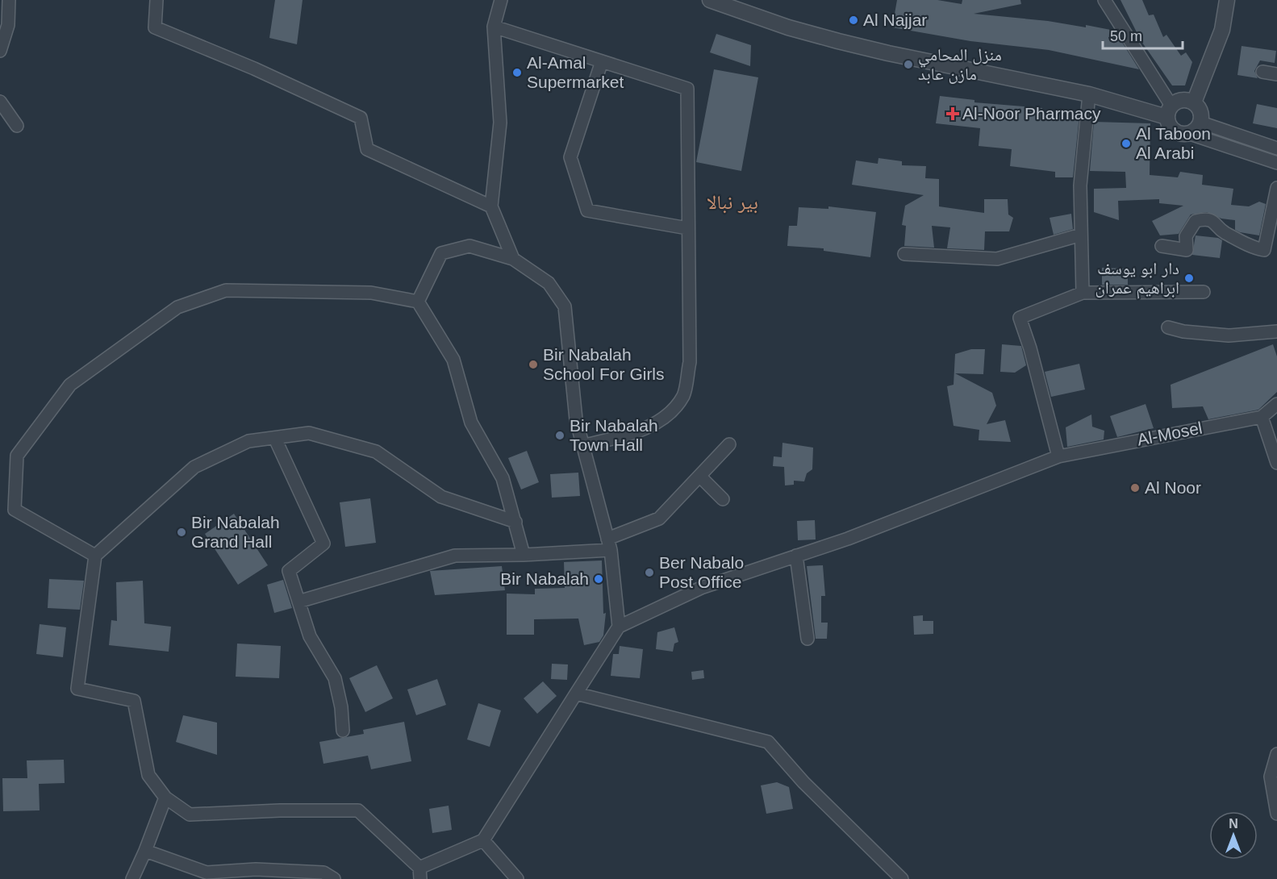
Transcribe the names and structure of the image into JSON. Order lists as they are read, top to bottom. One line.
{"streets":{"street":["Al-Mosel"]},"districts":["بير نبالا"],"places":{"other":["Al Najjar","منزل المحامي مازن عابد","Al-Amal Supermarket","Al Taboon Al Arabi","دار ابو يوسف ابراهيم عمران","Bir Nabalah School For Girls","Bir Nabalah Town Hall","Al Noor","Bir Nabalah Grand Hall","Ber Nabalo Post Office","Bir Nabalah"],"health":["Al-Noor Pharmacy"]},"scale_bar":"50 m","north":"top"}
